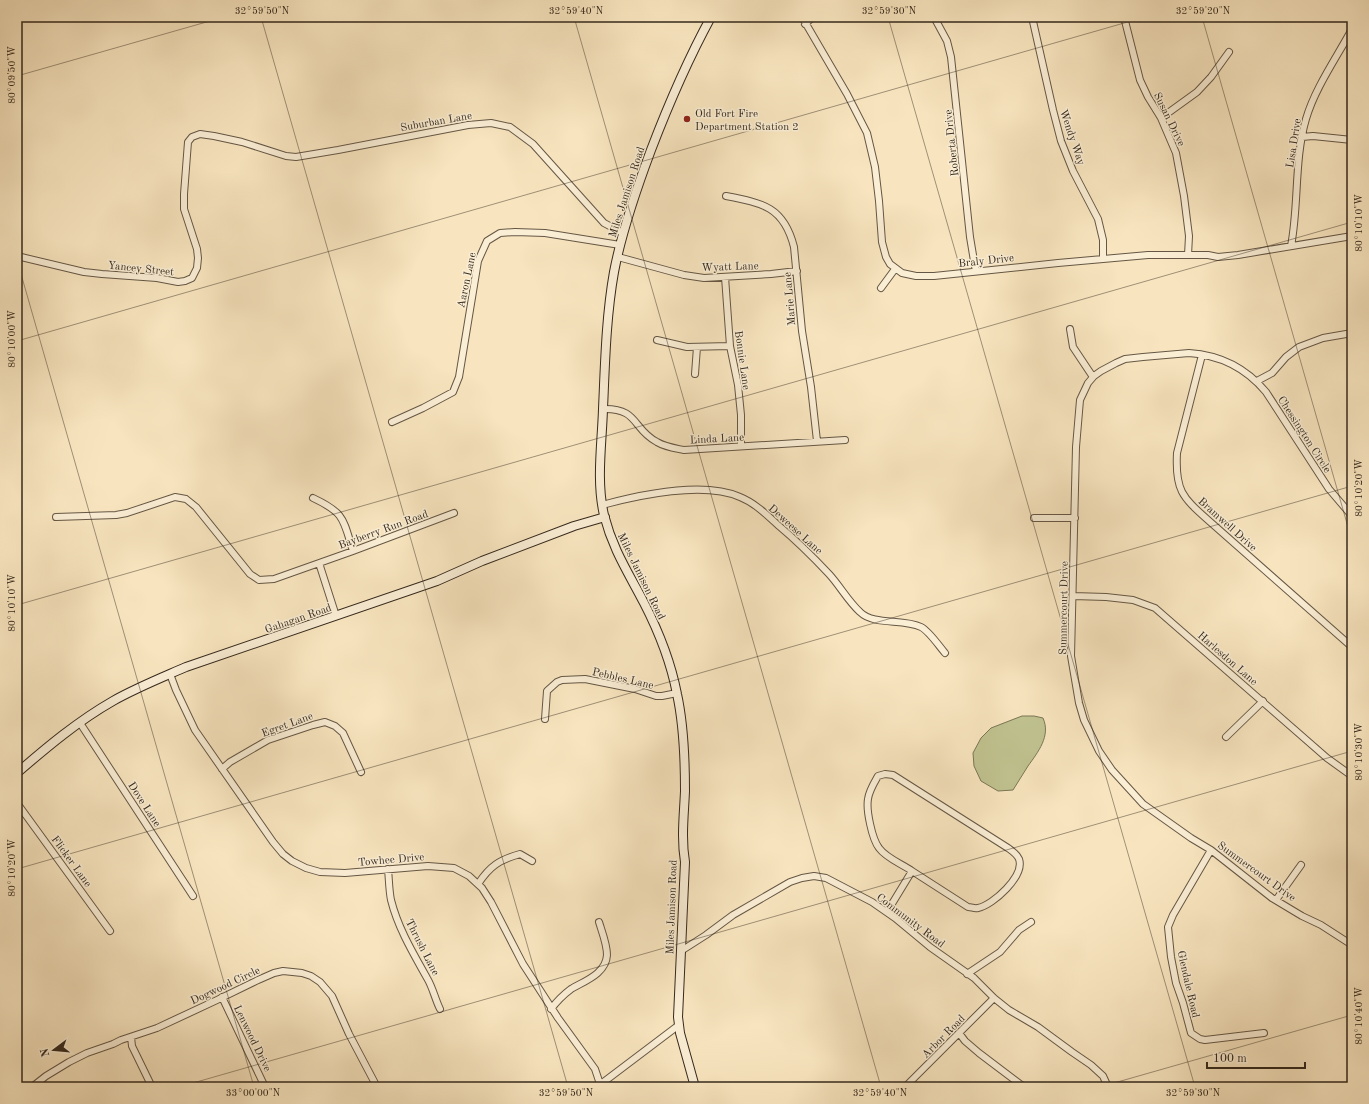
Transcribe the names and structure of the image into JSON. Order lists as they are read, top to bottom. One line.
{"streets":{"main road":["Miles Jamison Road","Gahagan Road"],"street":["Susan Drive","Suburban Lane","Wendy Way","Roberta Drive","Lisa Drive","Braly Drive","Wyatt Lane","Yancey Street","Aaron Lane","Marie Lane","Bonnie Lane","Chessington Circle","Linda Lane","Bramwell Drive","Bayberry Run Road","Deweese Lane","Summercourt Drive","Harlesdon Lane","Pebbles Lane","Egret Lane","Dove Lane","Towhee Drive","Flicker Lane","Community Road","Thrush Lane","Glendale Road","Dogwood Circle","Arbor Road","Lenwood Drive"]},"crossings":[["Susan Drive","Braly Drive"],["Suburban Lane","Miles Jamison Road"],["Suburban Lane","Yancey Street"],["Wendy Way","Braly Drive"],["Roberta Drive","Braly Drive"],["Lisa Drive","Braly Drive"],["Miles Jamison Road","Wyatt Lane"],["Miles Jamison Road","Aaron Lane"],["Miles Jamison Road","Linda Lane"],["Miles Jamison Road","Deweese Lane"],["Miles Jamison Road","Gahagan Road"],["Miles Jamison Road","Pebbles Lane"],["Miles Jamison Road","Community Road"],["Wyatt Lane","Marie Lane"],["Wyatt Lane","Bonnie Lane"],["Marie Lane","Linda Lane"],["Bonnie Lane","Linda Lane"],["Chessington Circle","Bramwell Drive"],["Chessington Circle","Summercourt Drive"],["Bramwell Drive","Summercourt Drive"],["Summercourt Drive","Harlesdon Lane"],["Summercourt Drive","Glendale Road"],["Gahagan Road","Dove Lane"],["Gahagan Road","Towhee Drive"],["Egret Lane","Towhee Drive"],["Towhee Drive","Thrush Lane"],["Community Road","Arbor Road"],["Dogwood Circle","Lenwood Drive"]],"places":["Old Fort Fire Department Station 2"],"scale_bar":"100 m","north":"left","coordinates":["32°59'50\"N","32°59'40\"N","32°59'30\"N","32°59'20\"N","80°09'50\"W","80°10'10\"W","80°10'00\"W","80°10'20\"W","80°10'30\"W","80°10'40\"W","33°00'00\"N"]}
